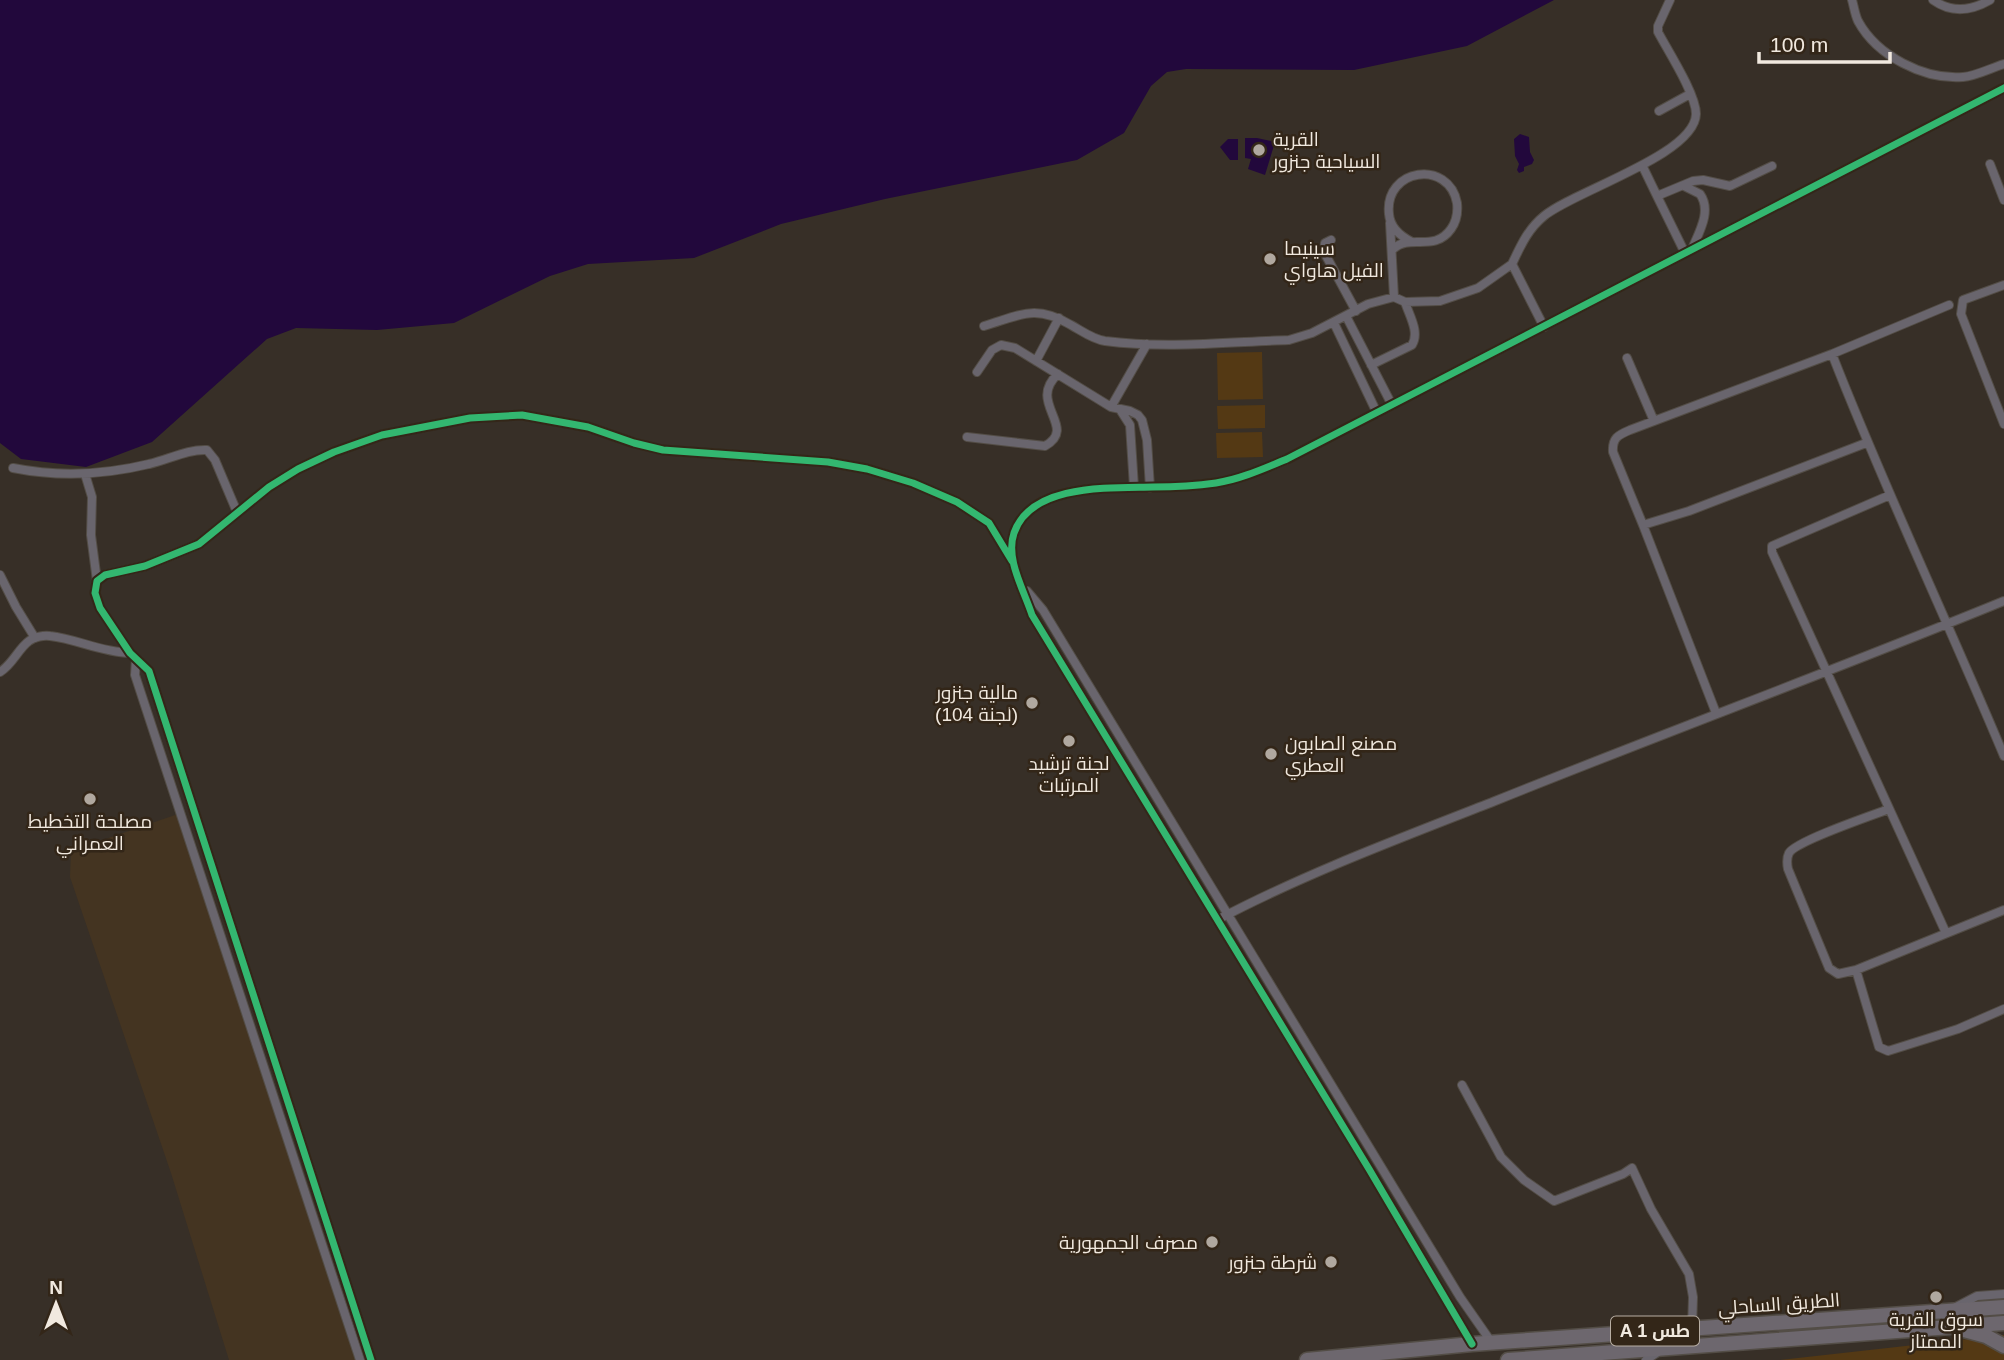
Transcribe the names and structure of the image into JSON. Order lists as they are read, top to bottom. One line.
{"streets":{"highway":["الطريق الساحلي","A 1 طس"]},"places":["القرية السياحية جنزور","سينيما الفيل هاواي","مالية جنزور (لجنة 104)","لجنة ترشيد المرتبات","مصنع الصابون العطري","مصلحة التخطيط العمراني","مصرف الجمهورية","شرطة جنزور","سوق القرية الممتاز"],"scale_bar":"100 m","north":"top"}
